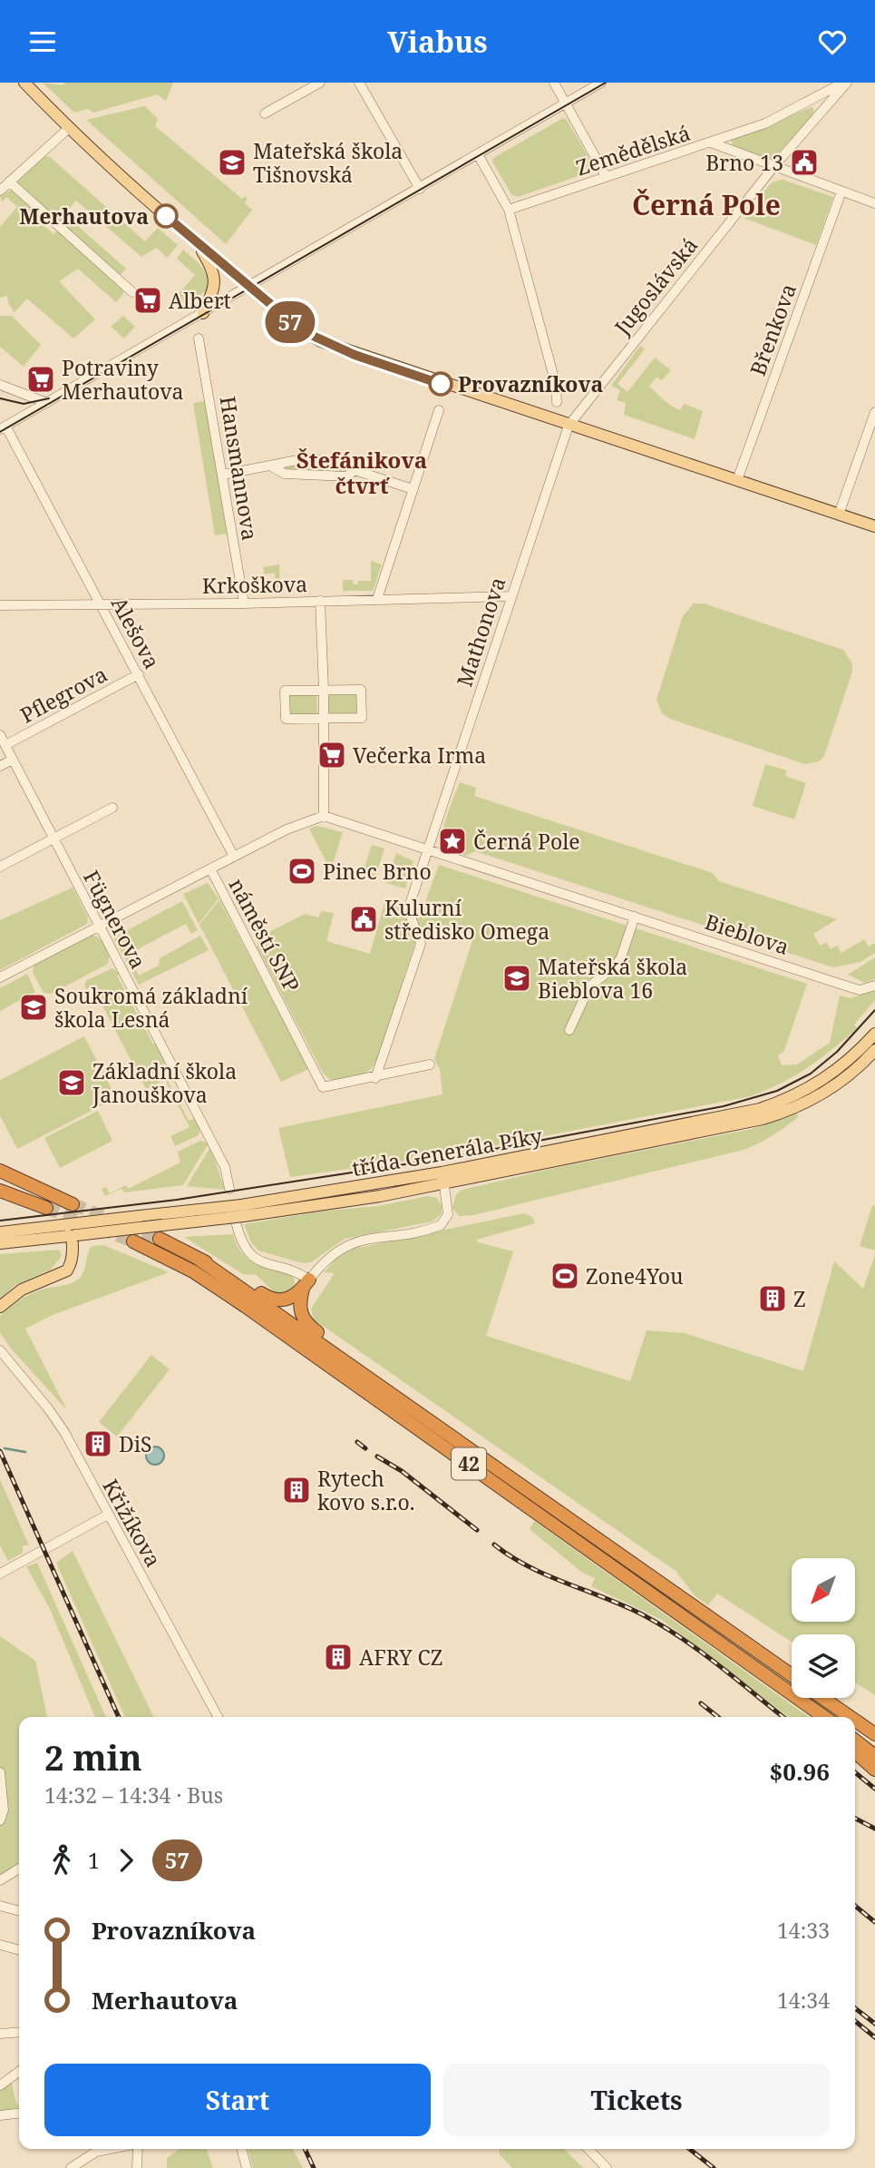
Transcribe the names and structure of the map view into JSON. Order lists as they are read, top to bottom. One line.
{"streets":{"highway":["42"],"main road":["třída Generála Píky"],"street":["Zemědělská","Jugoslávská","Břenkova","Hansmannova","Krkoškova","Mathonova","Alešova","Pflegrova","Fügnerova","Bieblova","náměstí SNP","Křižíkova"]},"crossings":[["Zemědělská","Jugoslávská"],["Zemědělská","Břenkova"],["Jugoslávská","Mathonova"],["Hansmannova","Krkoškova"],["Krkoškova","Mathonova"],["Krkoškova","Alešova"],["Mathonova","Bieblova"],["Alešova","Pflegrova"],["Alešova","náměstí SNP"],["Pflegrova","Fügnerova"],["Fügnerova","třída Generála Píky"],["Fügnerova","42"],["třída Generála Píky","42"]],"districts":["Černá Pole","Štefánikova čtvrť"],"places":{"school or university":["Mateřská škola Tišnovská","Mateřská škola Bieblova 16","Soukromá základní škola Lesná","Základní škola Janouškova"],"public building":["Brno 13","Kulurní středisko Omega"],"other":["Merhautova","Provazníkova"],"supermarket":["Albert","Potraviny Merhautova","Večerka Irma"],"place":["Černá Pole"],"sports":["Pinec Brno","Zone4You"],"building":["Z","DiS","Rytech kovo s.r.o.","AFRY CZ"]},"lines":["bus line 57"],"north":"bottom left","page":{"header":"Viabus","on_map":"57","heading":["2 min","14:32 – 14:34 · Bus","$0.96"],"legs":["1","57"],"list":[{"name":"Provazníkova","value":"14:33"},{"name":"Merhautova","value":"14:34"}],"buttons":["Start","Tickets"]}}
